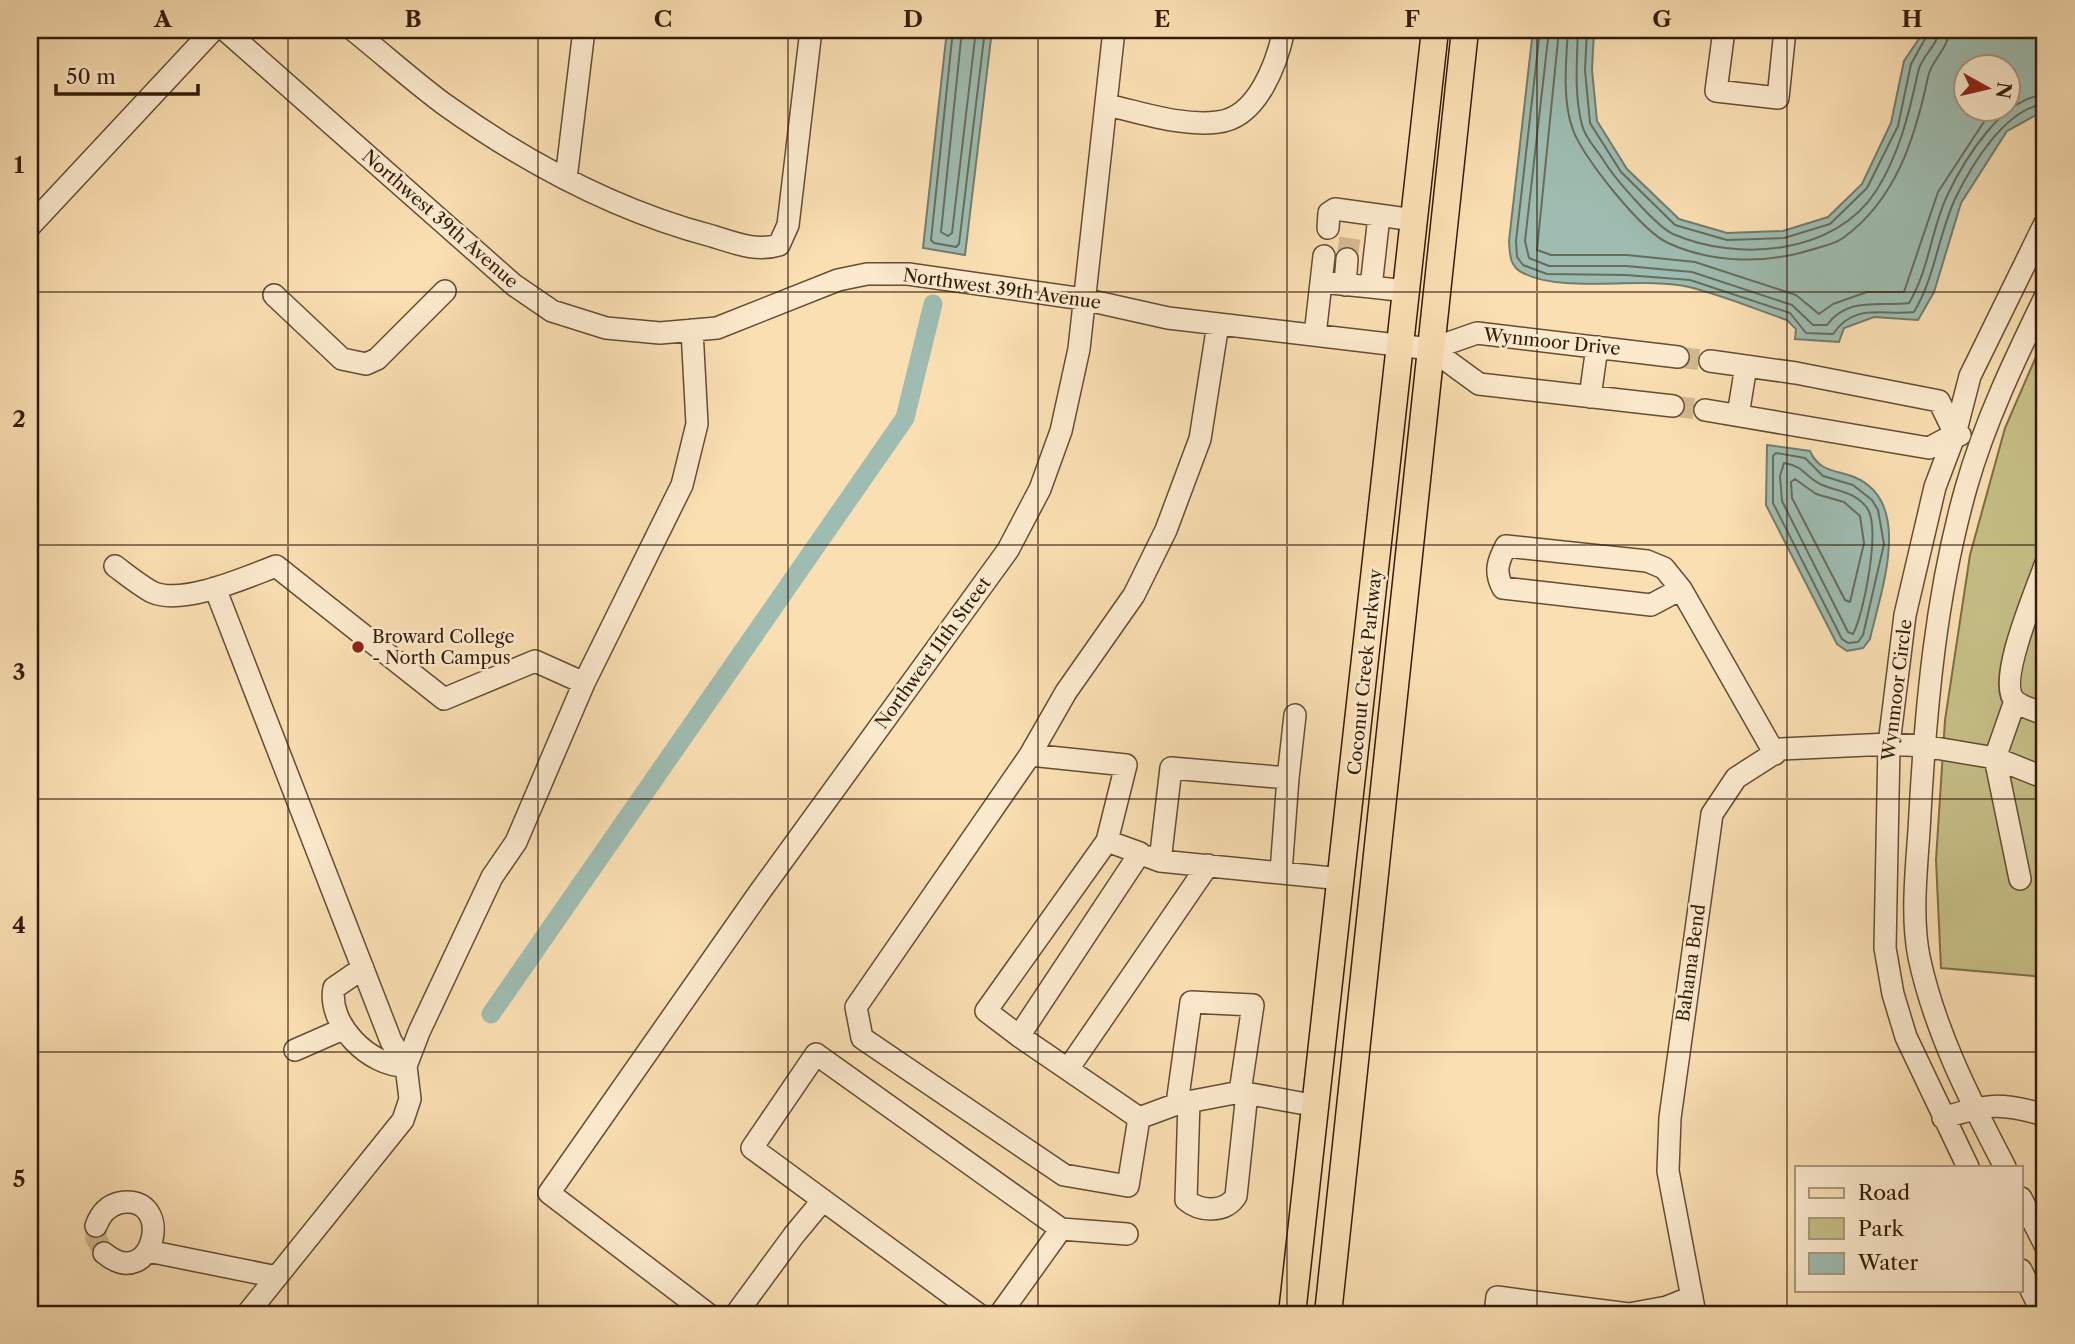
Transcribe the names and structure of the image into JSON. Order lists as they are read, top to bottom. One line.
{"streets":{"main road":["Coconut Creek Parkway"],"street":["Northwest 39th Avenue","Wynmoor Drive","Northwest 11th Street","Wynmoor Circle","Bahama Bend"]},"crossings":[["Northwest 39th Avenue","Wynmoor Drive"],["Northwest 39th Avenue","Northwest 11th Street"],["Northwest 39th Avenue","Coconut Creek Parkway"],["Wynmoor Drive","Coconut Creek Parkway"],["Wynmoor Circle","Bahama Bend"]],"places":["Broward College - North Campus"],"legend":["Road","Park","Water"],"scale_bar":"50 m","north":"right","grid":{"columns":["A","B","C","D","E","F","G","H"],"rows":["1","2","3","4","5"]}}
